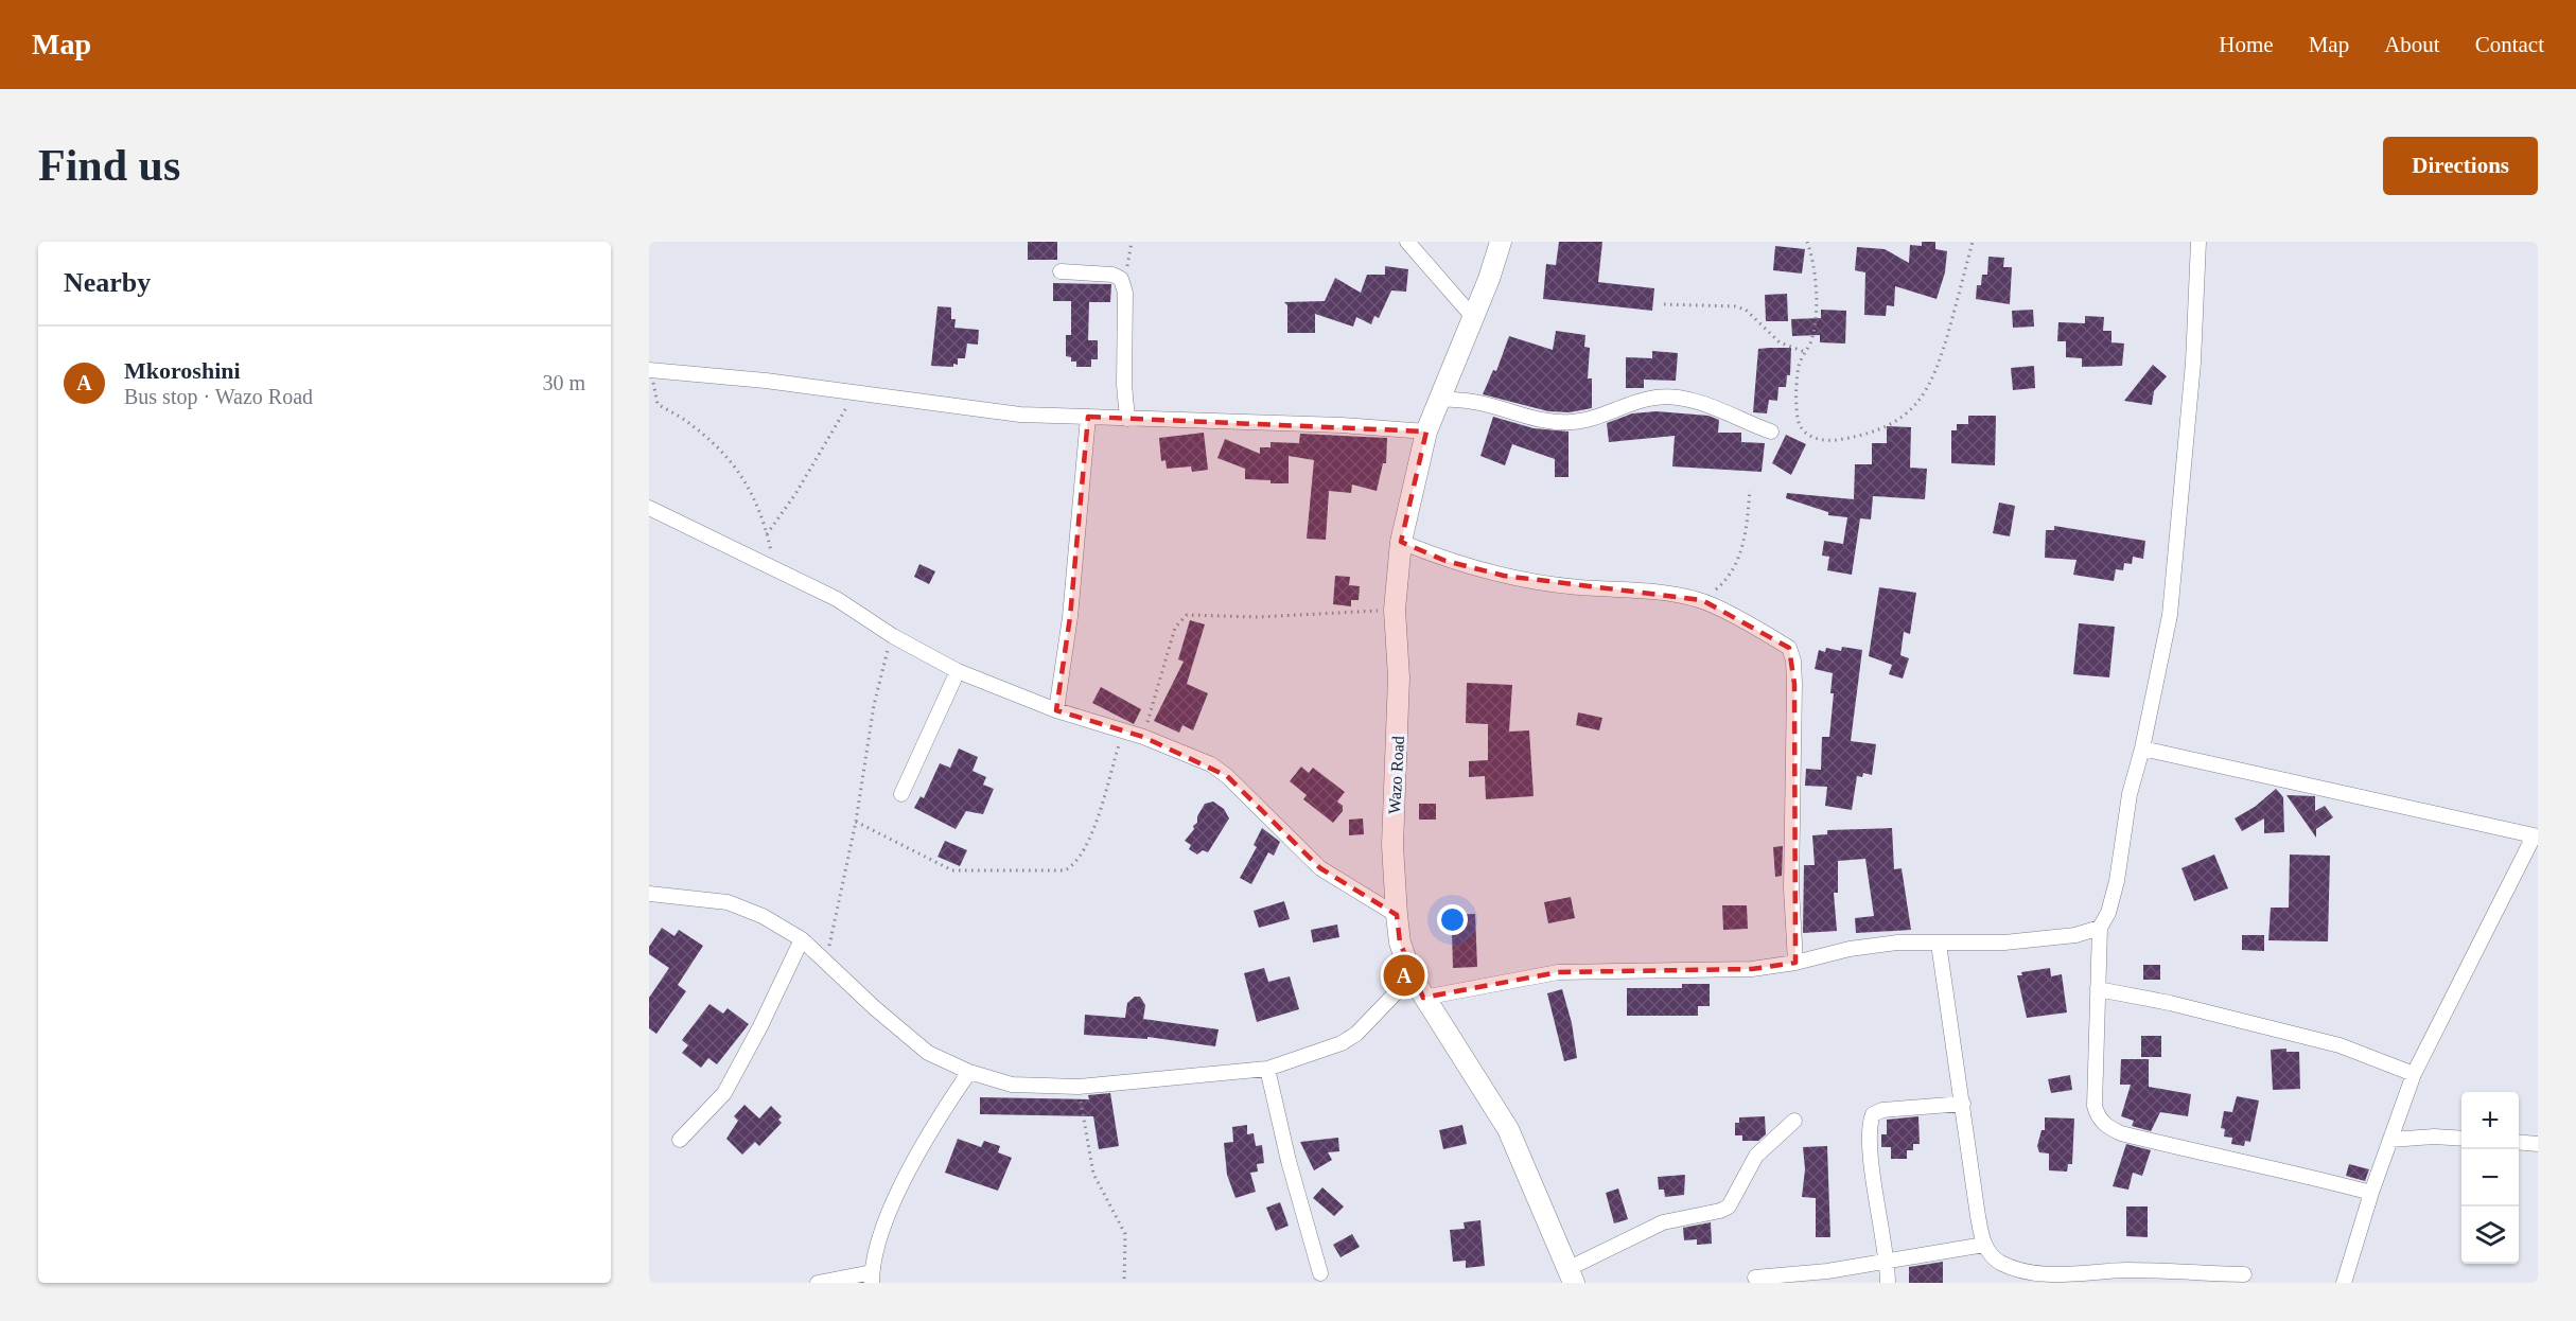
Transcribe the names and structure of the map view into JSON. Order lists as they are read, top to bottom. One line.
{"streets":{"main road":["Wazo Road"]},"page":{"header":"Map","nav":["Home","Map","About","Contact"],"buttons":"Directions","title":"Find us","heading":"Nearby","list":[{"mark":"A","name":"Mkoroshini","note":"Bus stop · Wazo Road","value":"30 m"}],"pins":"A","map_buttons":["+","−"]}}
